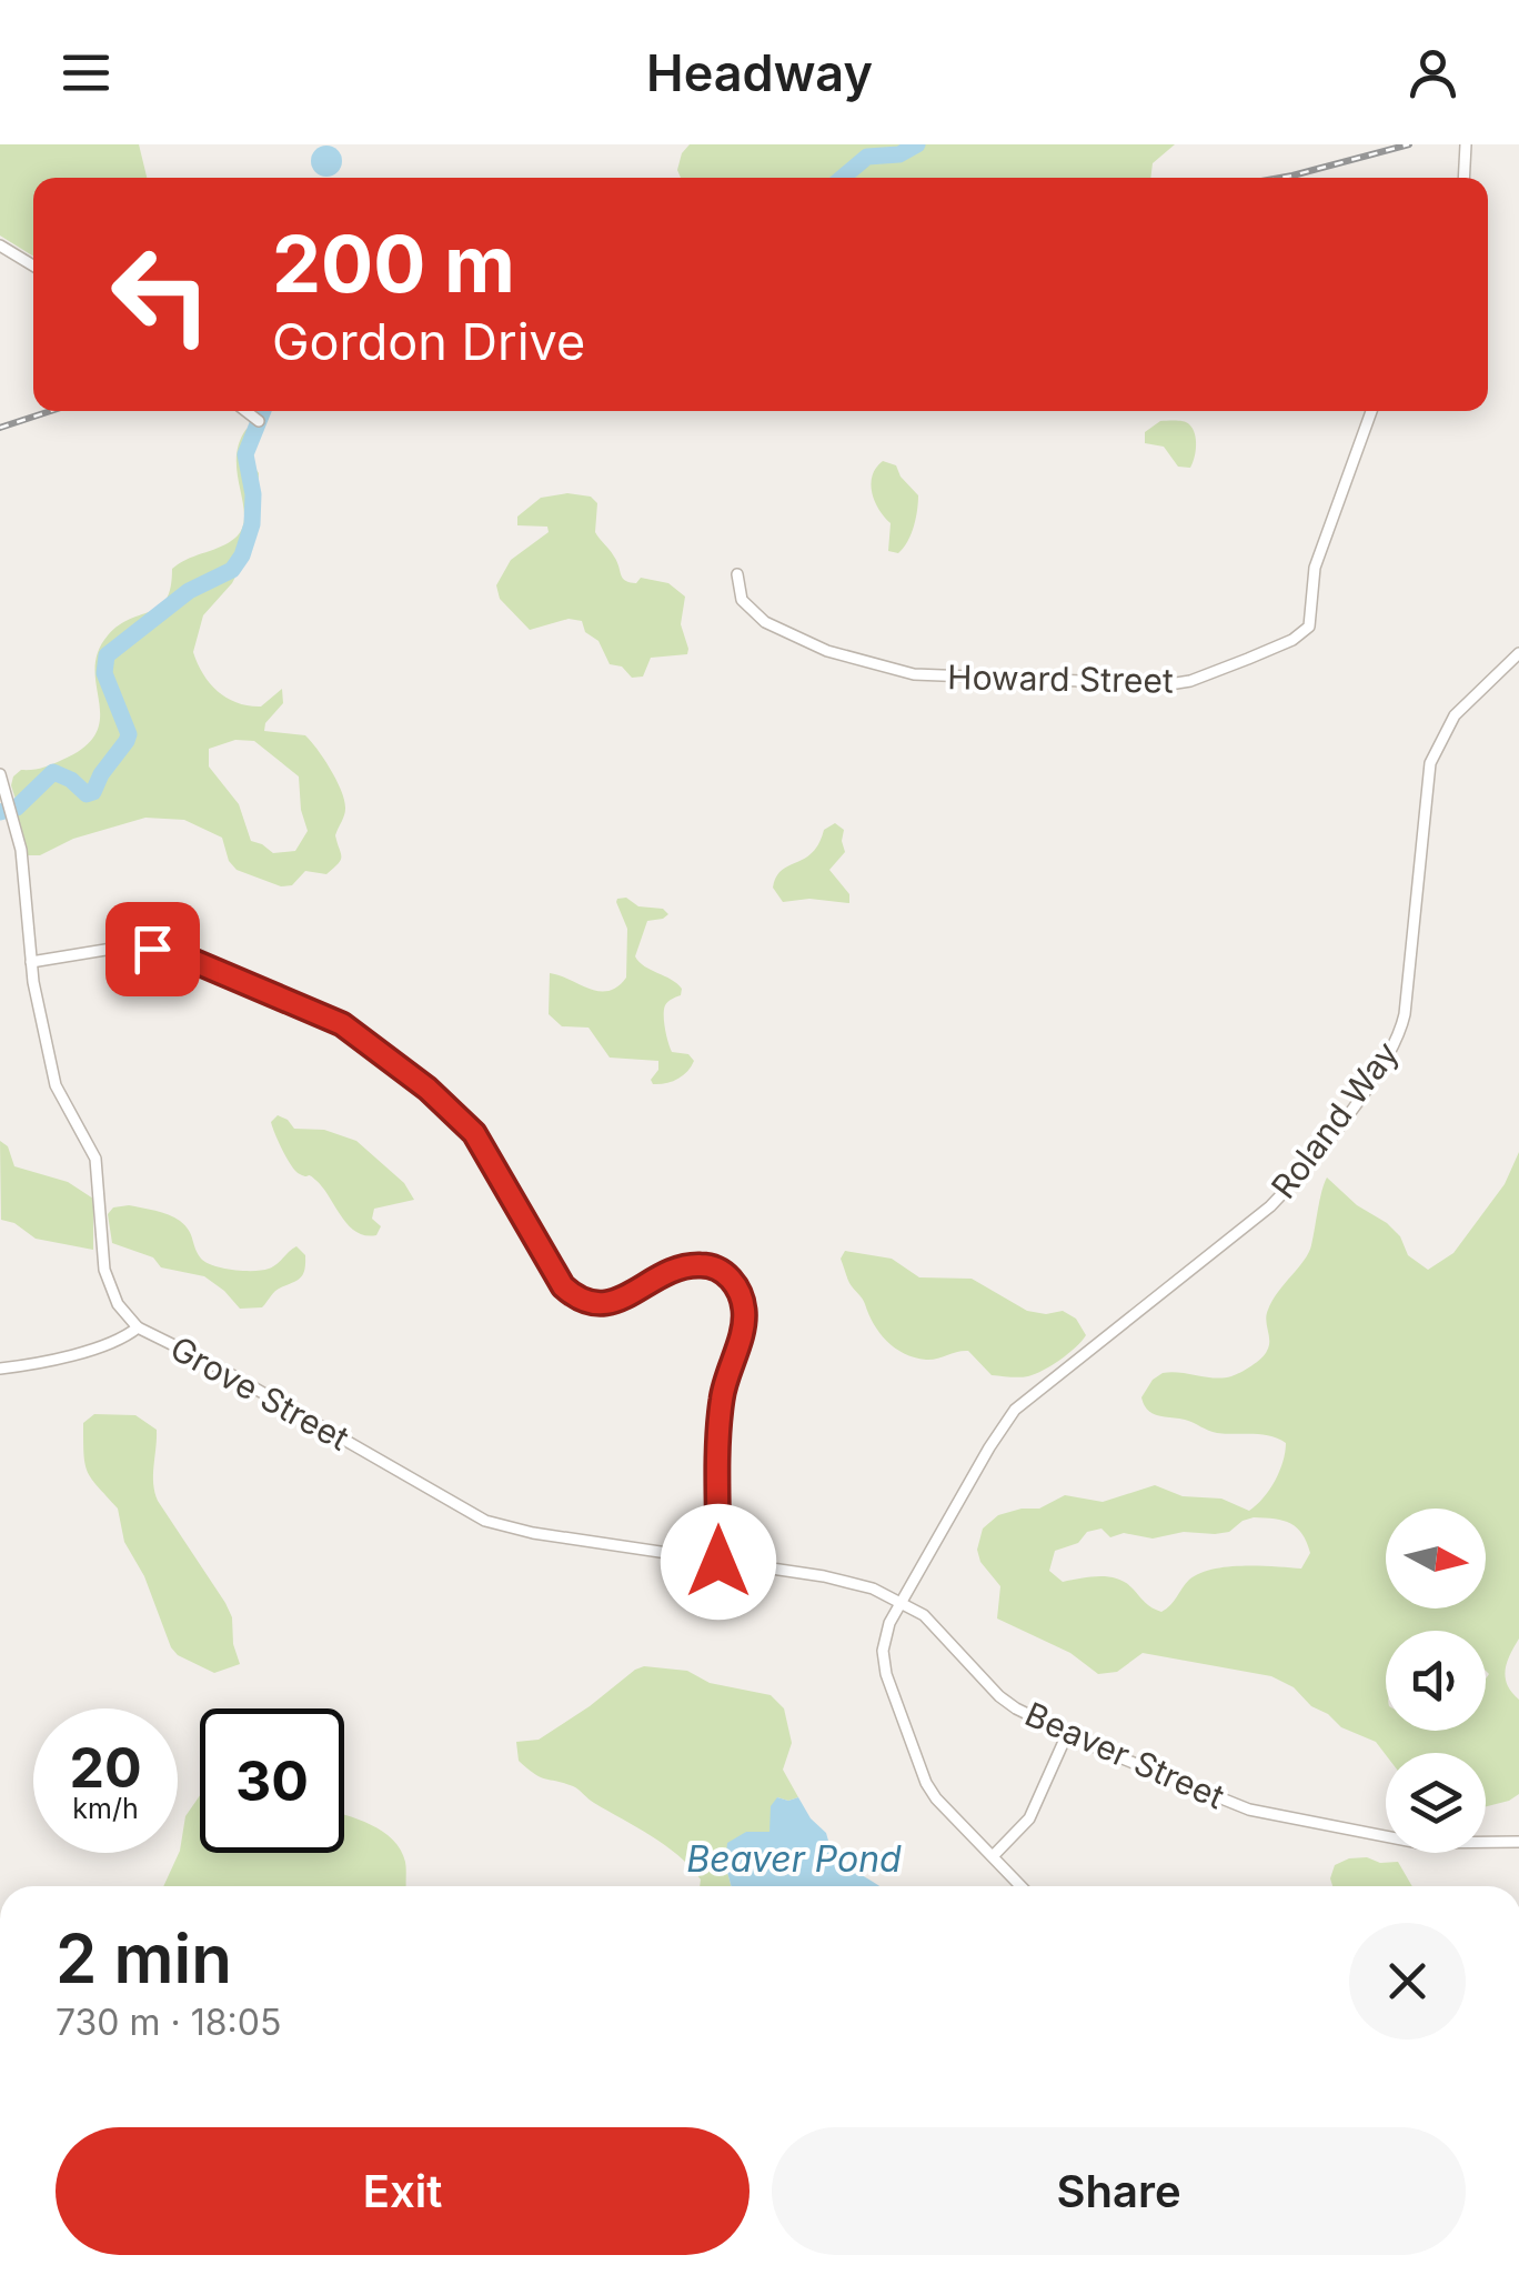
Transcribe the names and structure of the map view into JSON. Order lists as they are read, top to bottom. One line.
{"streets":{"street":["Howard Street","Roland Way","Grove Street","Beaver Street"]},"crossings":[["Roland Way","Beaver Street"],["Grove Street","Beaver Street"]],"water":["Beaver Pond"],"north":"right","page":{"header":"Headway","turn":["200 m","Gordon Drive"],"speed":"20 km/h","limit":"30","heading":["2 min","730 m · 18:05"],"buttons":["Exit","Share"]}}
